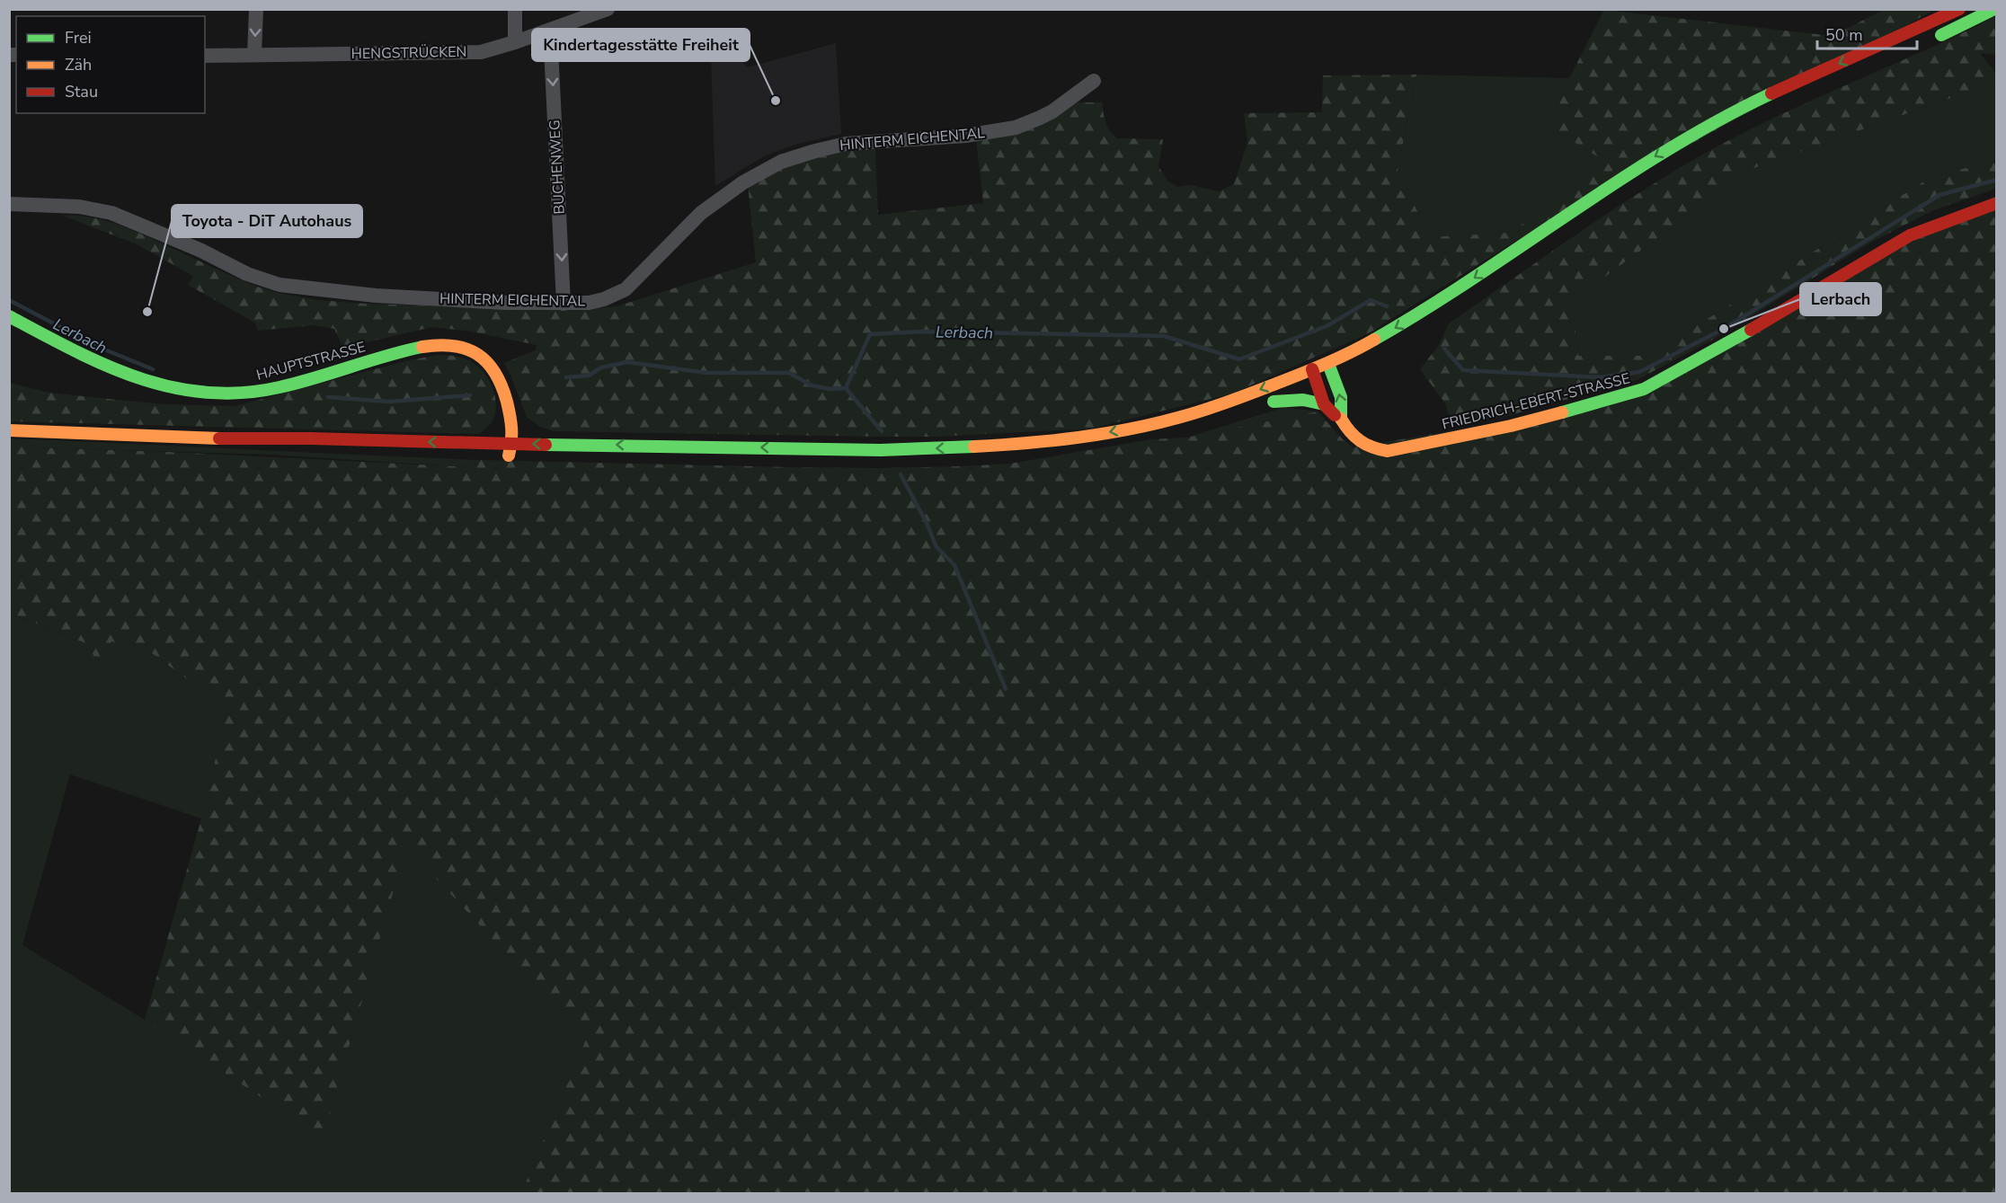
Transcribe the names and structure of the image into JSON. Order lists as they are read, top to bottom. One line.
{"streets":{"main road":["HAUPTSTRASSE","FRIEDRICH-EBERT-STRASSE"],"street":["HENGSTRÜCKEN","HINTERM EICHENTAL","BUCHENWEG"]},"crossings":[["HENGSTRÜCKEN","BUCHENWEG"],["HINTERM EICHENTAL","BUCHENWEG"]],"one_way":["BUCHENWEG"],"water":["Lerbach"],"places":["Kindertagesstätte Freiheit","Toyota - DiT Autohaus","Lerbach"],"legend":["Frei","Zäh","Stau"],"scale_bar":"50 m"}
